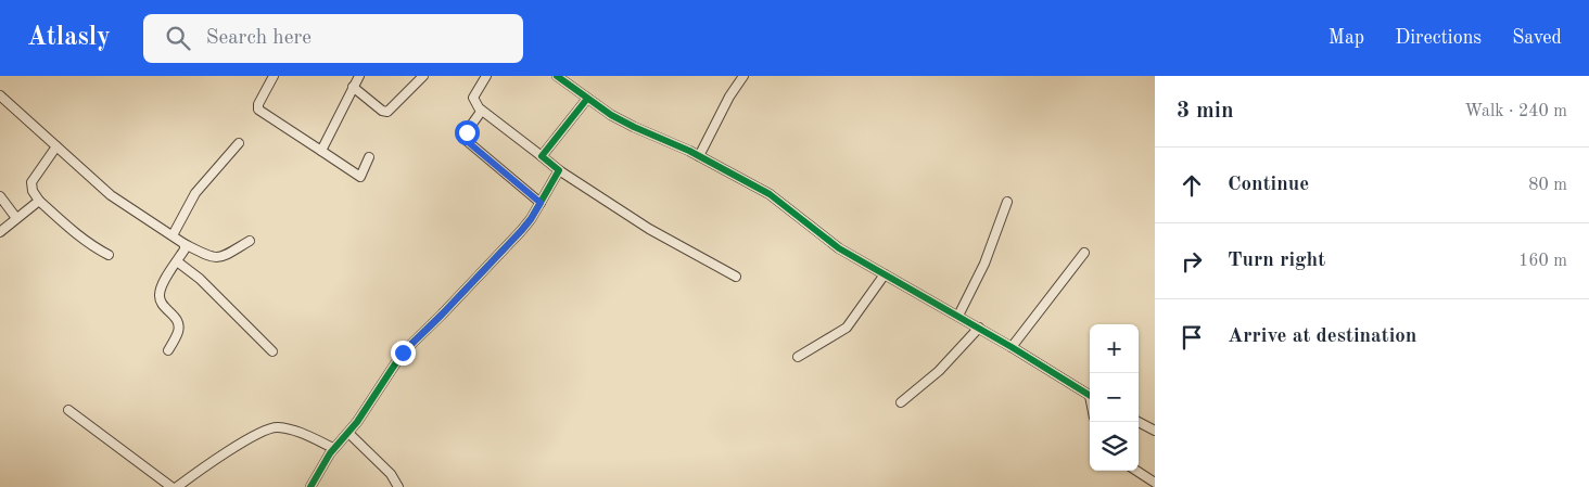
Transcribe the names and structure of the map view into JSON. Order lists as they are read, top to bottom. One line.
{"page":{"header":"Atlasly","search":"Search here","nav":["Map","Directions","Saved"],"heading":["3 min","Walk · 240 m"],"list":[["Continue","80 m"],["Turn right","160 m"],"Arrive at destination"],"map_buttons":["+","−"]}}
